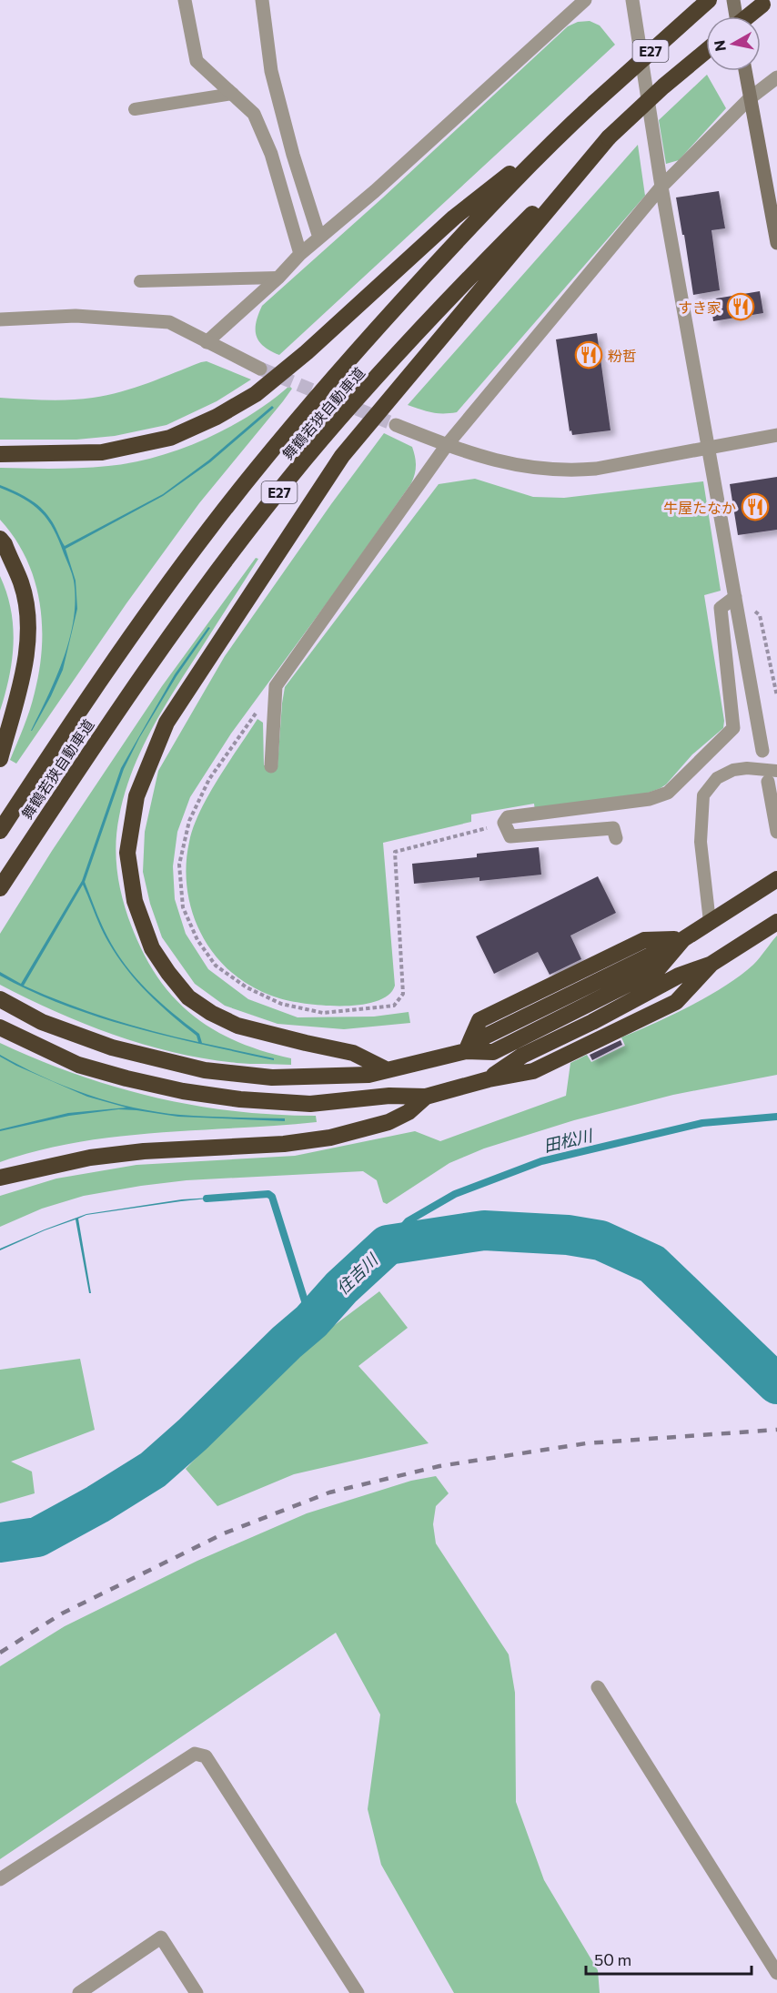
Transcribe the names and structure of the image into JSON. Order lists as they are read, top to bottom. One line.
{"streets":{"highway":["E27","舞鶴若狭自動車道"]},"water":["田松川","住吉川"],"places":{"restaurant":["すき家","粉哲","牛屋たなか"]},"scale_bar":"50 m","north":"left"}
